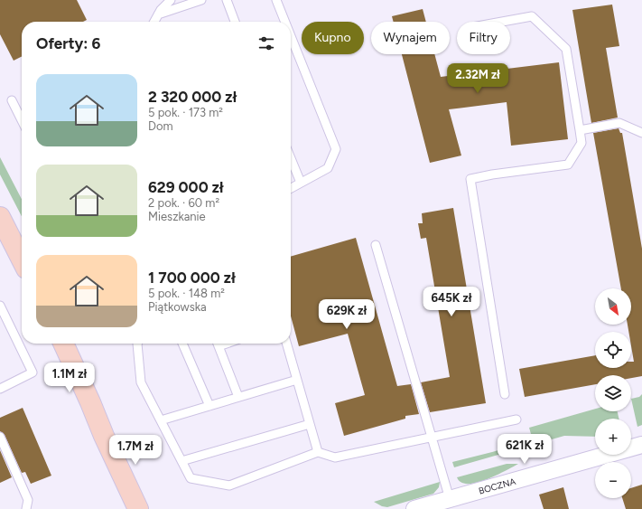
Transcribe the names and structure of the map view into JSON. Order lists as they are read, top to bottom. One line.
{"streets":{"street":["BOCZNA"]},"north":"bottom right","page":{"chip":["Kupno","Wynajem","Filtry"],"heading":"Oferty: 6","price":["2.32M zł","645K zł","629K zł","1.1M zł","621K zł","1.7M zł"],"list":[{"name":"2 320 000 zł","note":"5 pok. · 173 m² · Dom"},{"name":"629 000 zł","note":"2 pok. · 60 m² · Mieszkanie"},{"name":"1 700 000 zł","note":"5 pok. · 148 m² · Piątkowska"}],"map_buttons":["+","−"]}}
